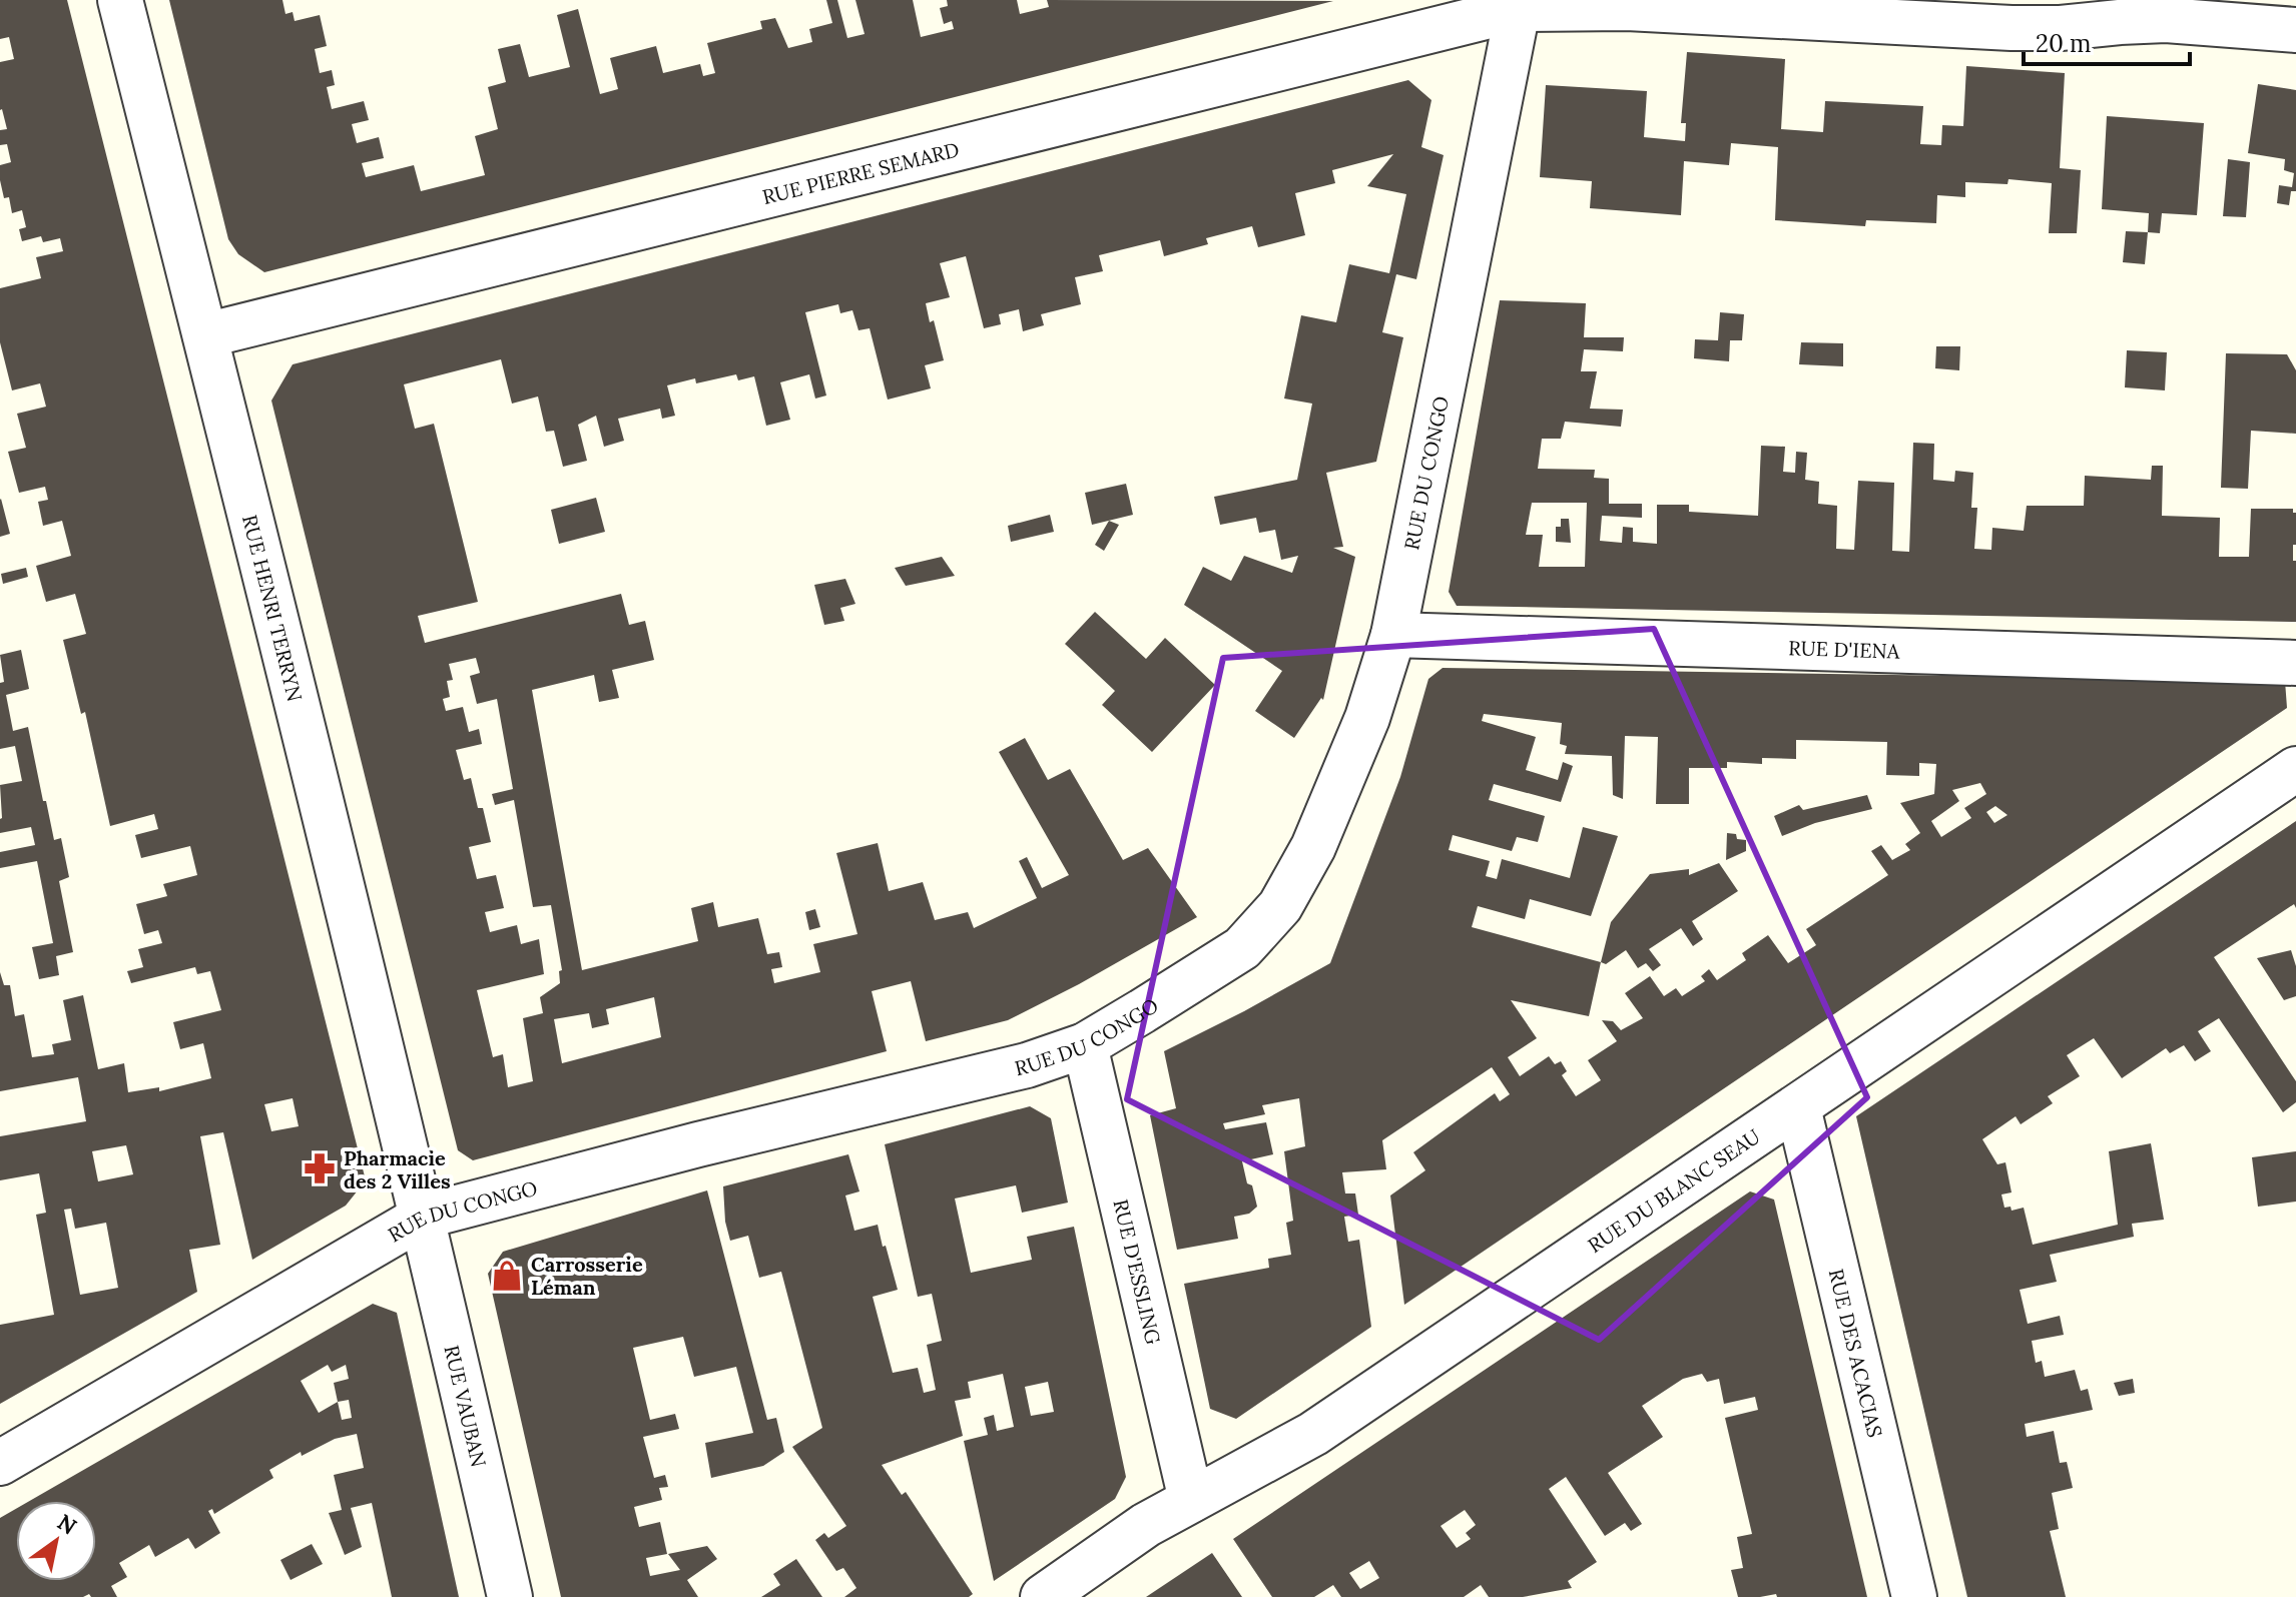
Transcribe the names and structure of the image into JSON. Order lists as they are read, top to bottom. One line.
{"streets":{"street":["RUE PIERRE SEMARD","RUE DU CONGO","RUE HENRI TERRYN","RUE D'IENA","RUE DU BLANC SEAU","RUE D'ESSLING","RUE DES ACACIAS","RUE VAUBAN"]},"crossings":[["RUE PIERRE SEMARD","RUE DU CONGO"],["RUE PIERRE SEMARD","RUE HENRI TERRYN"],["RUE DU CONGO","RUE HENRI TERRYN"],["RUE DU CONGO","RUE D'IENA"],["RUE DU CONGO","RUE D'ESSLING"],["RUE DU CONGO","RUE VAUBAN"],["RUE HENRI TERRYN","RUE VAUBAN"],["RUE DU BLANC SEAU","RUE D'ESSLING"],["RUE DU BLANC SEAU","RUE DES ACACIAS"]],"places":{"pharmacy":["Pharmacie des 2 Villes"],"shop":["Carrosserie Léman"]},"scale_bar":"20 m","north":"top right"}
